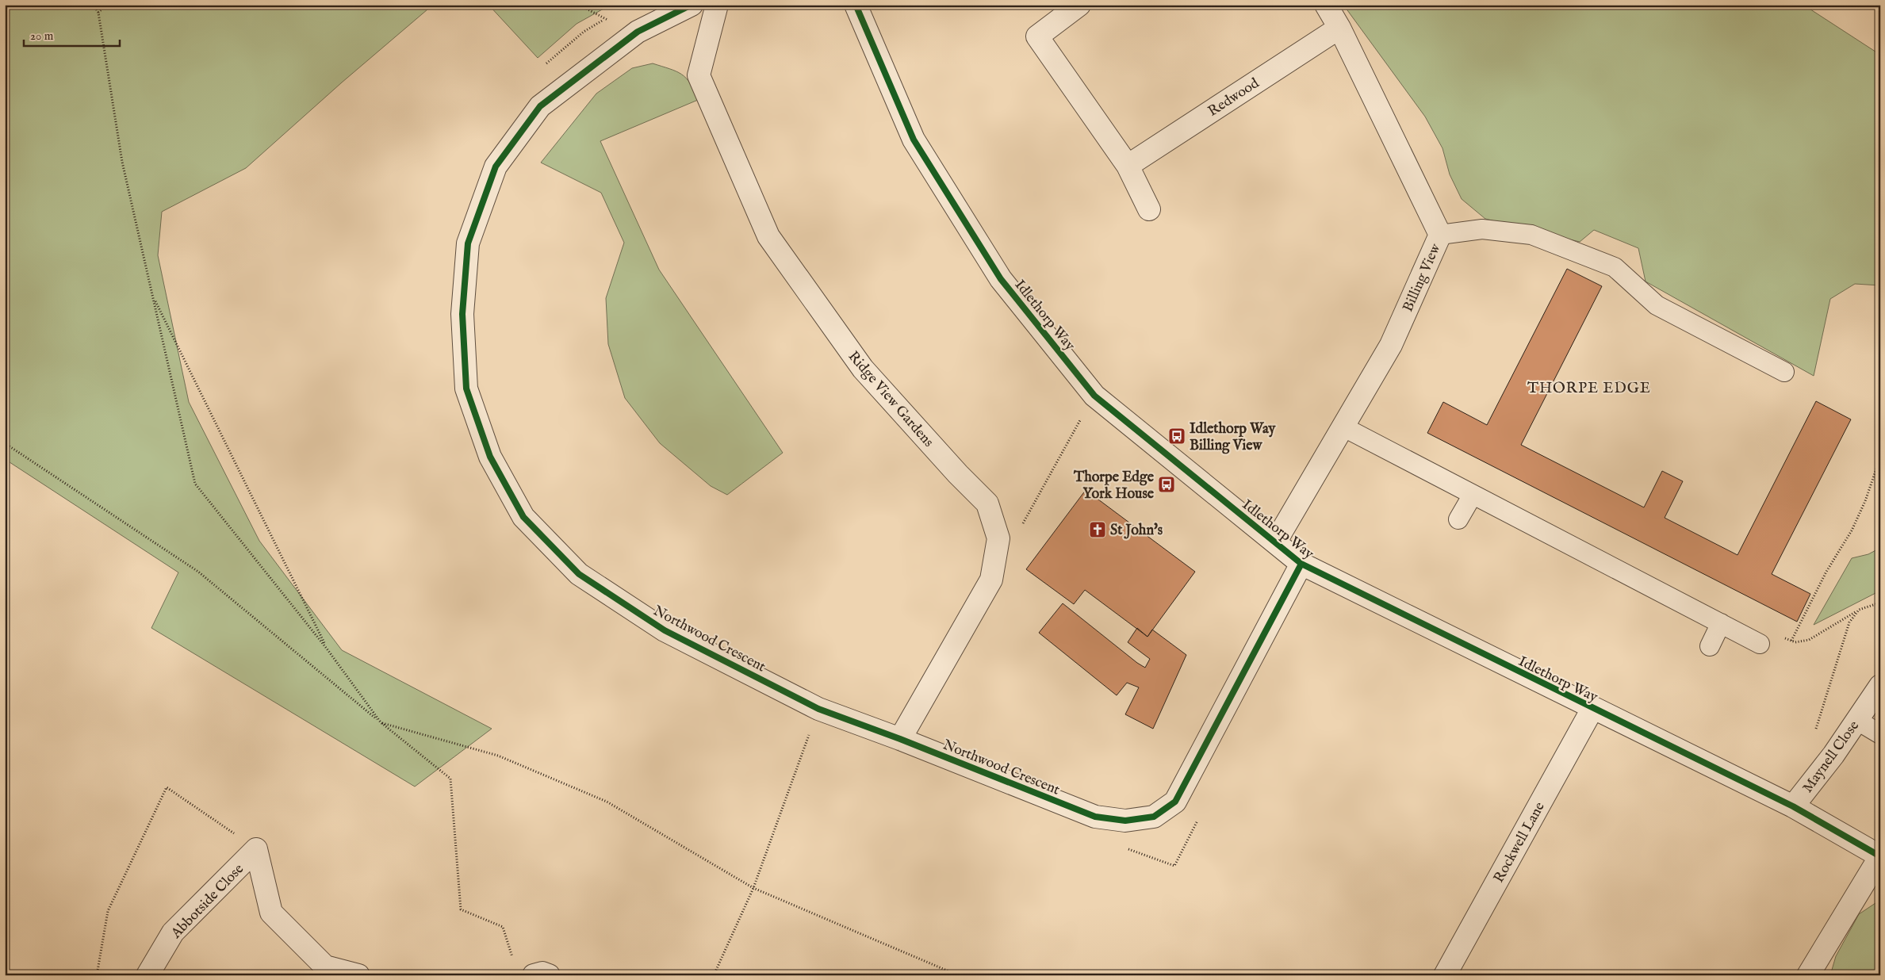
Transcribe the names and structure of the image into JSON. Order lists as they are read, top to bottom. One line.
{"streets":{"street":["Redwood","Billing View","Idlethorp Way","Ridge View Gardens","Northwood Crescent","Maynell Close","Rockwell Lane","Abbotside Close"]},"crossings":[["Redwood","Billing View"],["Billing View","Idlethorp Way"],["Idlethorp Way","Northwood Crescent"],["Idlethorp Way","Maynell Close"],["Idlethorp Way","Rockwell Lane"],["Ridge View Gardens","Northwood Crescent"]],"districts":["THORPE EDGE"],"places":{"bus stop":["Idlethorp Way Billing View","Thorpe Edge York House"],"church":["St John's"]},"scale_bar":"20 m"}
